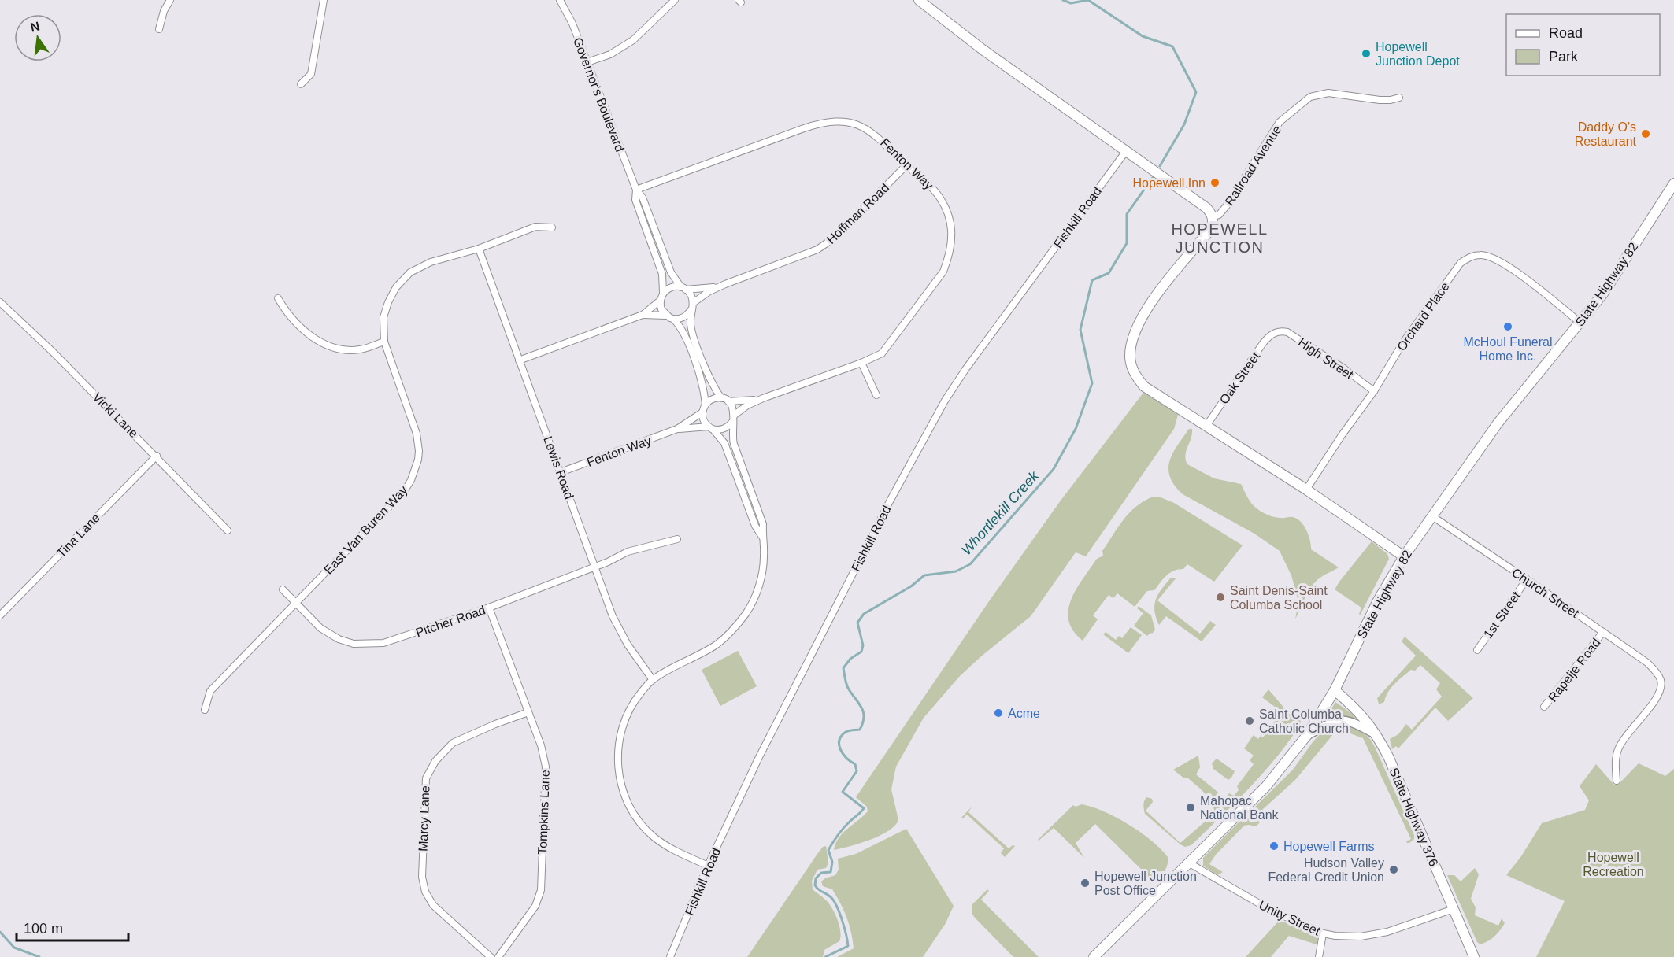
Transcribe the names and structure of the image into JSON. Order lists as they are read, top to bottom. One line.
{"streets":{"main road":["State Highway 82","State Highway 376"],"street":["Governor's Boulevard","Fenton Way","Railroad Avenue","Hoffman Road","Fishkill Road","Orchard Place","High Street","Oak Street","Vicki Lane","Lewis Road","East Van Buren Way","Tina Lane","Church Street","1st Street","Pitcher Road","Rapelje Road","Tompkins Lane","Marcy Lane","Unity Street"]},"crossings":[["Governor's Boulevard","Fenton Way"],["Governor's Boulevard","Hoffman Road"],["Fenton Way","Hoffman Road"],["Fenton Way","Lewis Road"],["State Highway 82","Orchard Place"],["State Highway 82","Church Street"],["State Highway 82","State Highway 376"],["State Highway 82","Unity Street"],["Orchard Place","High Street"],["High Street","Oak Street"],["Vicki Lane","Tina Lane"],["Lewis Road","East Van Buren Way"],["Lewis Road","Pitcher Road"],["East Van Buren Way","Pitcher Road"],["Church Street","1st Street"],["Church Street","Rapelje Road"],["Pitcher Road","Tompkins Lane"],["Tompkins Lane","Marcy Lane"],["State Highway 376","Unity Street"]],"districts":["HOPEWELL JUNCTION"],"water":["Whortlekill Creek"],"parks":["Hopewell Recreation"],"places":["Hopewell Junction Depot","Daddy O's Restaurant","Hopewell Inn","McHoul Funeral Home Inc.","Saint Denis-Saint Columba School","Acme","Saint Columba Catholic Church","Mahopac National Bank","Hopewell Farms","Hudson Valley Federal Credit Union","Hopewell Junction Post Office"],"legend":["Road","Park"],"scale_bar":"100 m","north":"top"}
